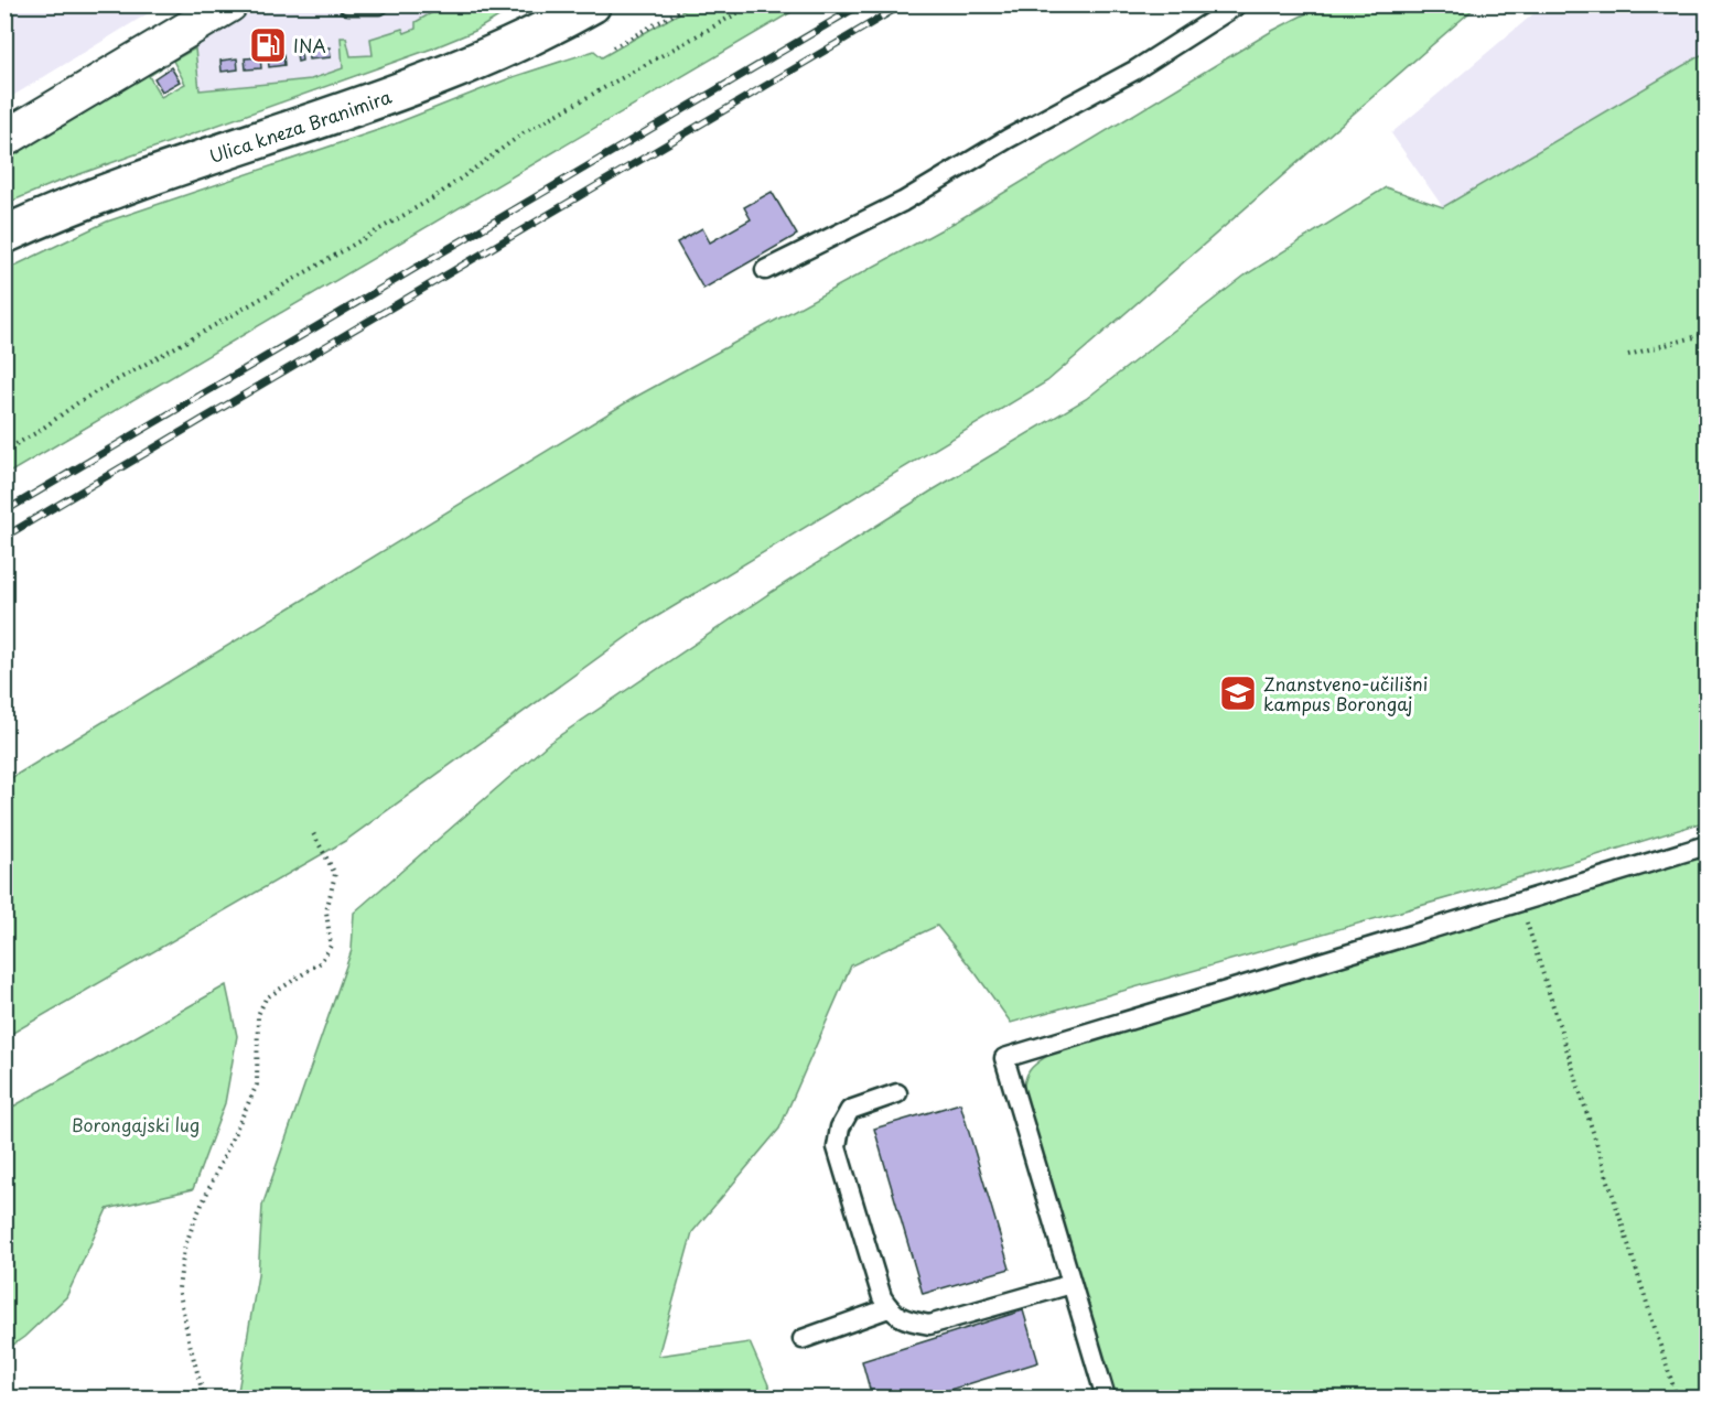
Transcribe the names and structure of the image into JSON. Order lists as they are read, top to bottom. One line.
{"streets":{"main road":["Ulica kneza Branimira"]},"parks":["Borongajski lug"],"places":{"fuel station":["INA"],"school or university":["Znanstveno-učilišni kampus Borongaj"]}}
